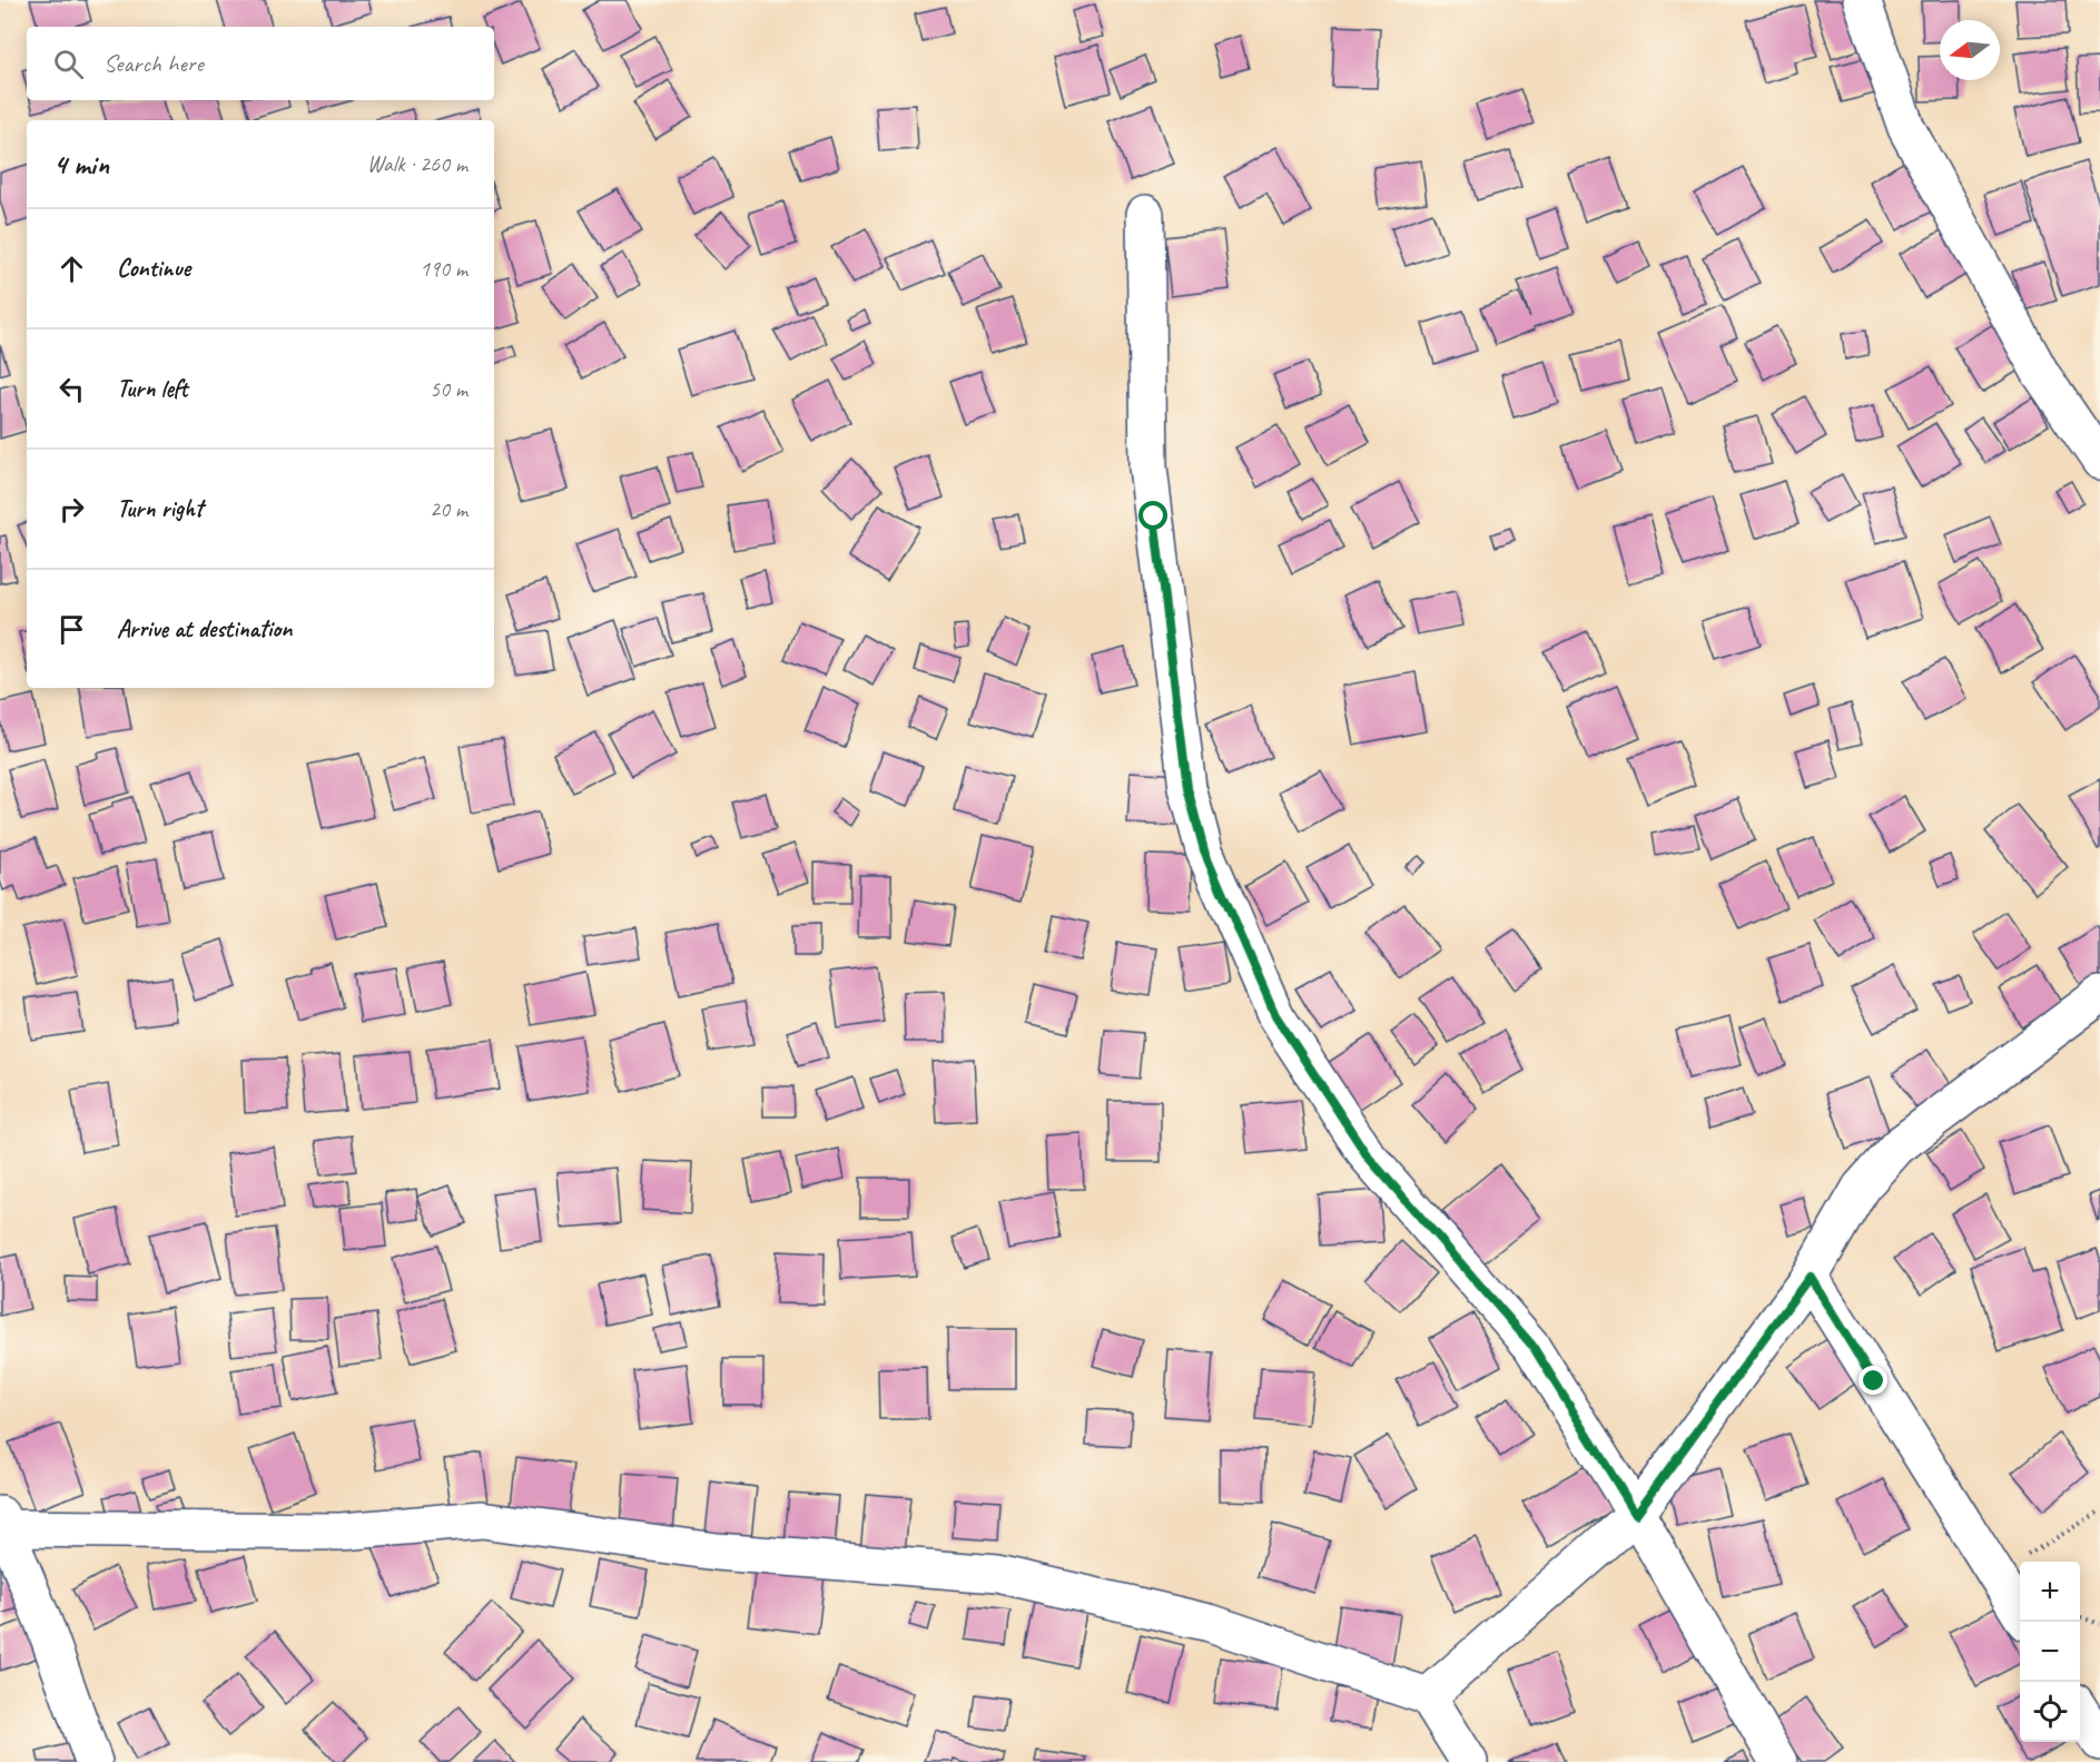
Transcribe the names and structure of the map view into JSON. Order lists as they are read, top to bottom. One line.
{"north":"left","page":{"search":"Search here","heading":["4 min","Walk · 260 m"],"list":[["Continue","190 m"],["Turn left","50 m"],["Turn right","20 m"],"Arrive at destination"],"map_buttons":["+","−"]}}
